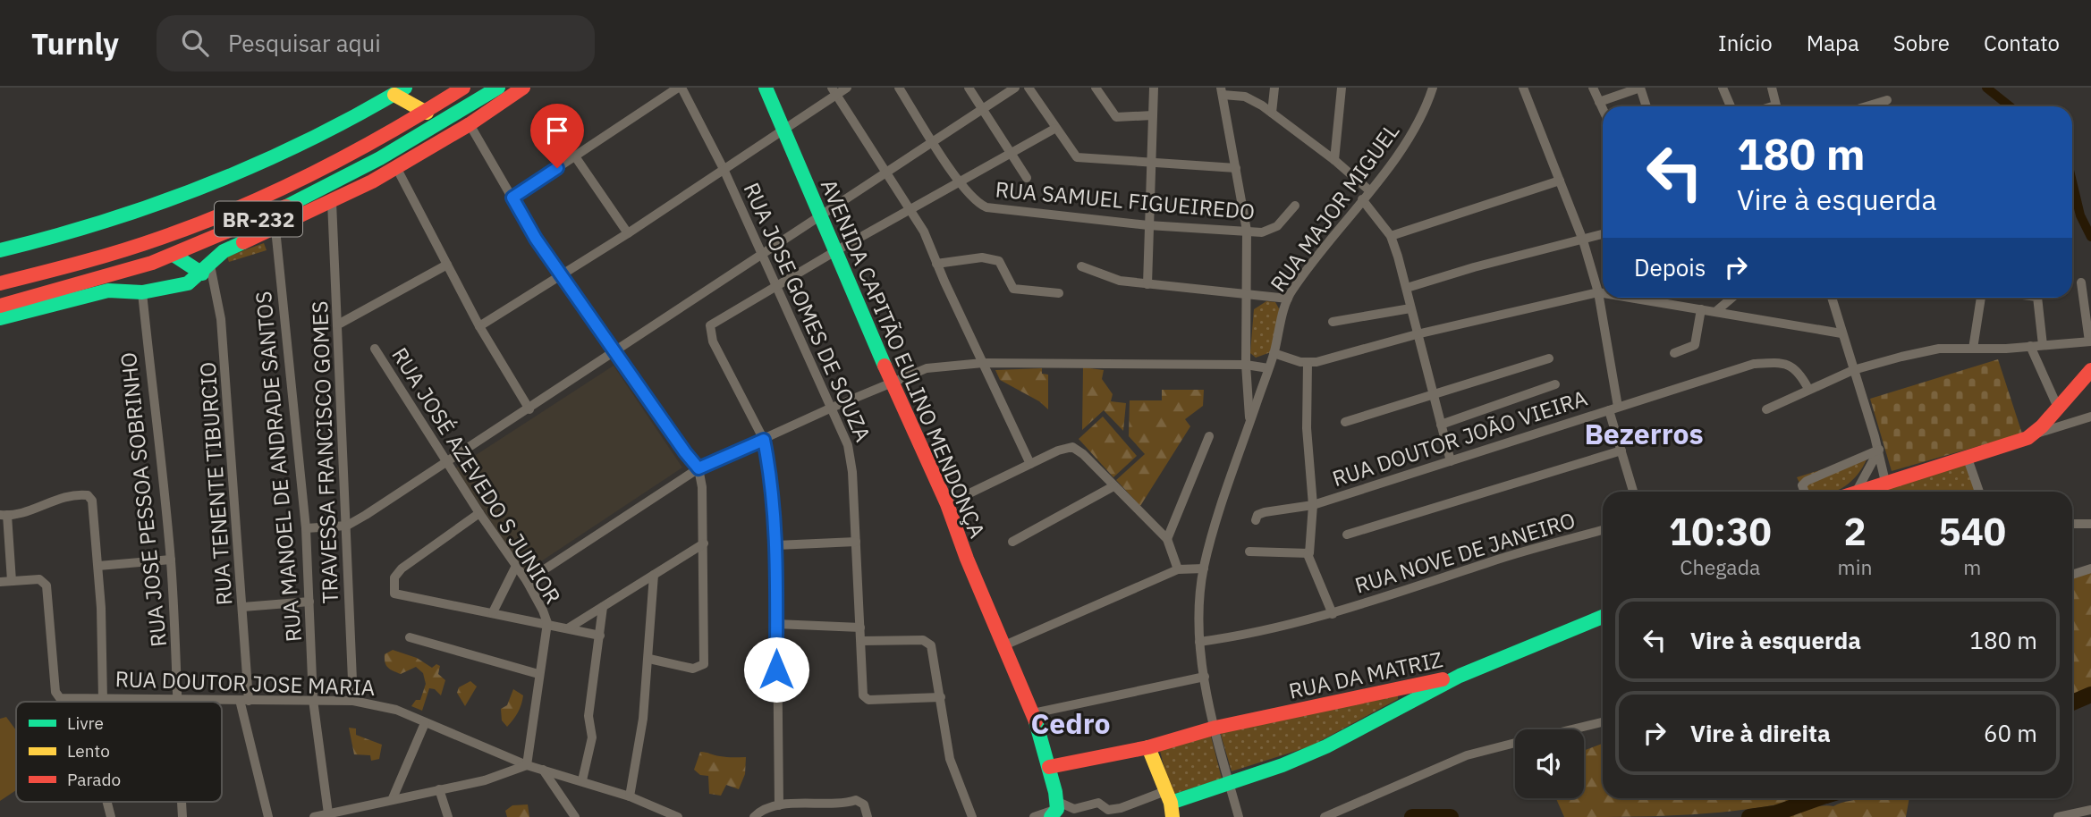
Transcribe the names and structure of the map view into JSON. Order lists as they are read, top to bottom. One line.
{"streets":{"main road":["BR-232","AVENIDA CAPITÃO EULINO MENDONÇA","RUA DA MATRIZ"],"street":["RUA SAMUEL FIGUEIREDO","RUA MAJOR MIGUEL","RUA JOSE GOMES DE SOUZA","RUA DOUTOR JOÃO VIEIRA","TRAVESSA FRANCISCO GOMES","RUA MANOEL DE ANDRADE SANTOS","RUA JOSÉ AZEVEDO S JUNIOR","RUA TENENTE TIBURCIO","RUA JOSE PESSOA SOBRINHO","RUA NOVE DE JANEIRO","RUA DOUTOR JOSE MARIA"]},"crossings":[["RUA MAJOR MIGUEL","RUA NOVE DE JANEIRO"],["RUA MAJOR MIGUEL","RUA DA MATRIZ"],["AVENIDA CAPITÃO EULINO MENDONÇA","RUA DA MATRIZ"],["TRAVESSA FRANCISCO GOMES","RUA DOUTOR JOSE MARIA"],["RUA MANOEL DE ANDRADE SANTOS","RUA DOUTOR JOSE MARIA"],["RUA TENENTE TIBURCIO","RUA DOUTOR JOSE MARIA"],["RUA JOSE PESSOA SOBRINHO","RUA DOUTOR JOSE MARIA"]],"districts":["Bezerros","Cedro"],"legend":["Livre","Lento","Parado"],"page":{"header":"Turnly","search":"Pesquisar aqui","nav":["Início","Mapa","Sobre","Contato"],"turn":["180 m","Vire à esquerda"],"then":"Depois","eta":["10:30","Chegada","2","min","540","m"],"list":[{"name":"Vire à esquerda","value":"180 m"},{"name":"Vire à direita","value":"60 m"}]}}
